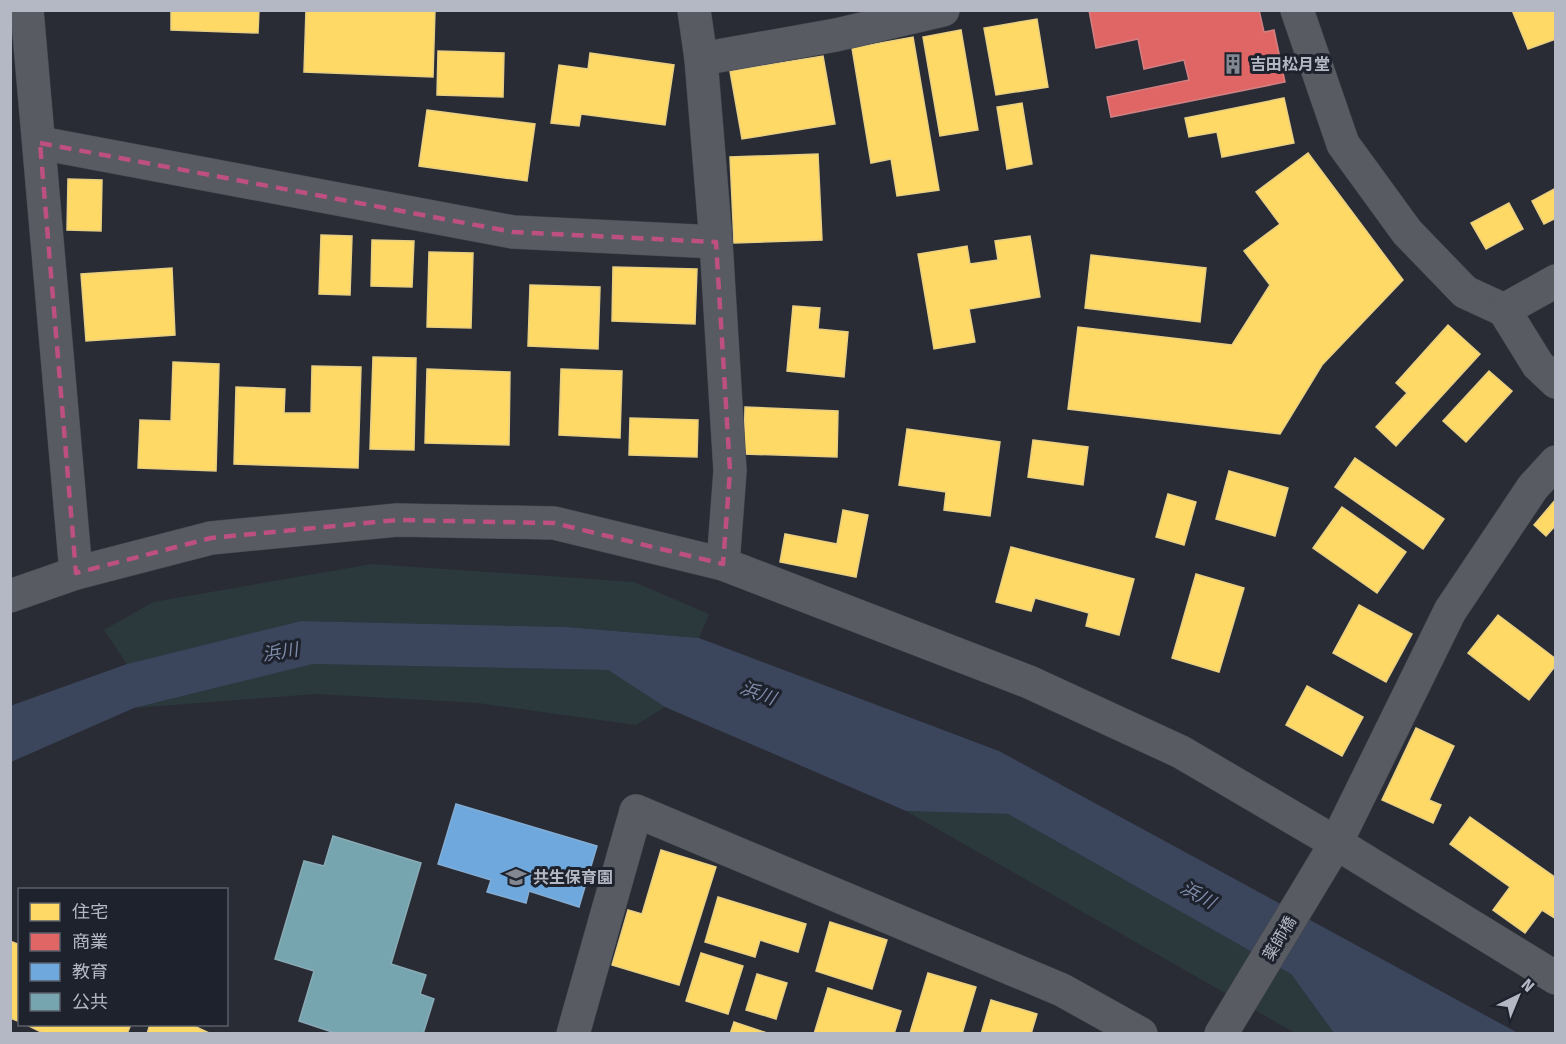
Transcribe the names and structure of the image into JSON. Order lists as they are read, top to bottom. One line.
{"streets":{"street":["薬師橋"]},"water":["浜川"],"places":{"building":["吉田松月堂"],"school or university":["共生保育園"]},"legend":["住宅","商業","教育","公共"],"north":"top right"}
